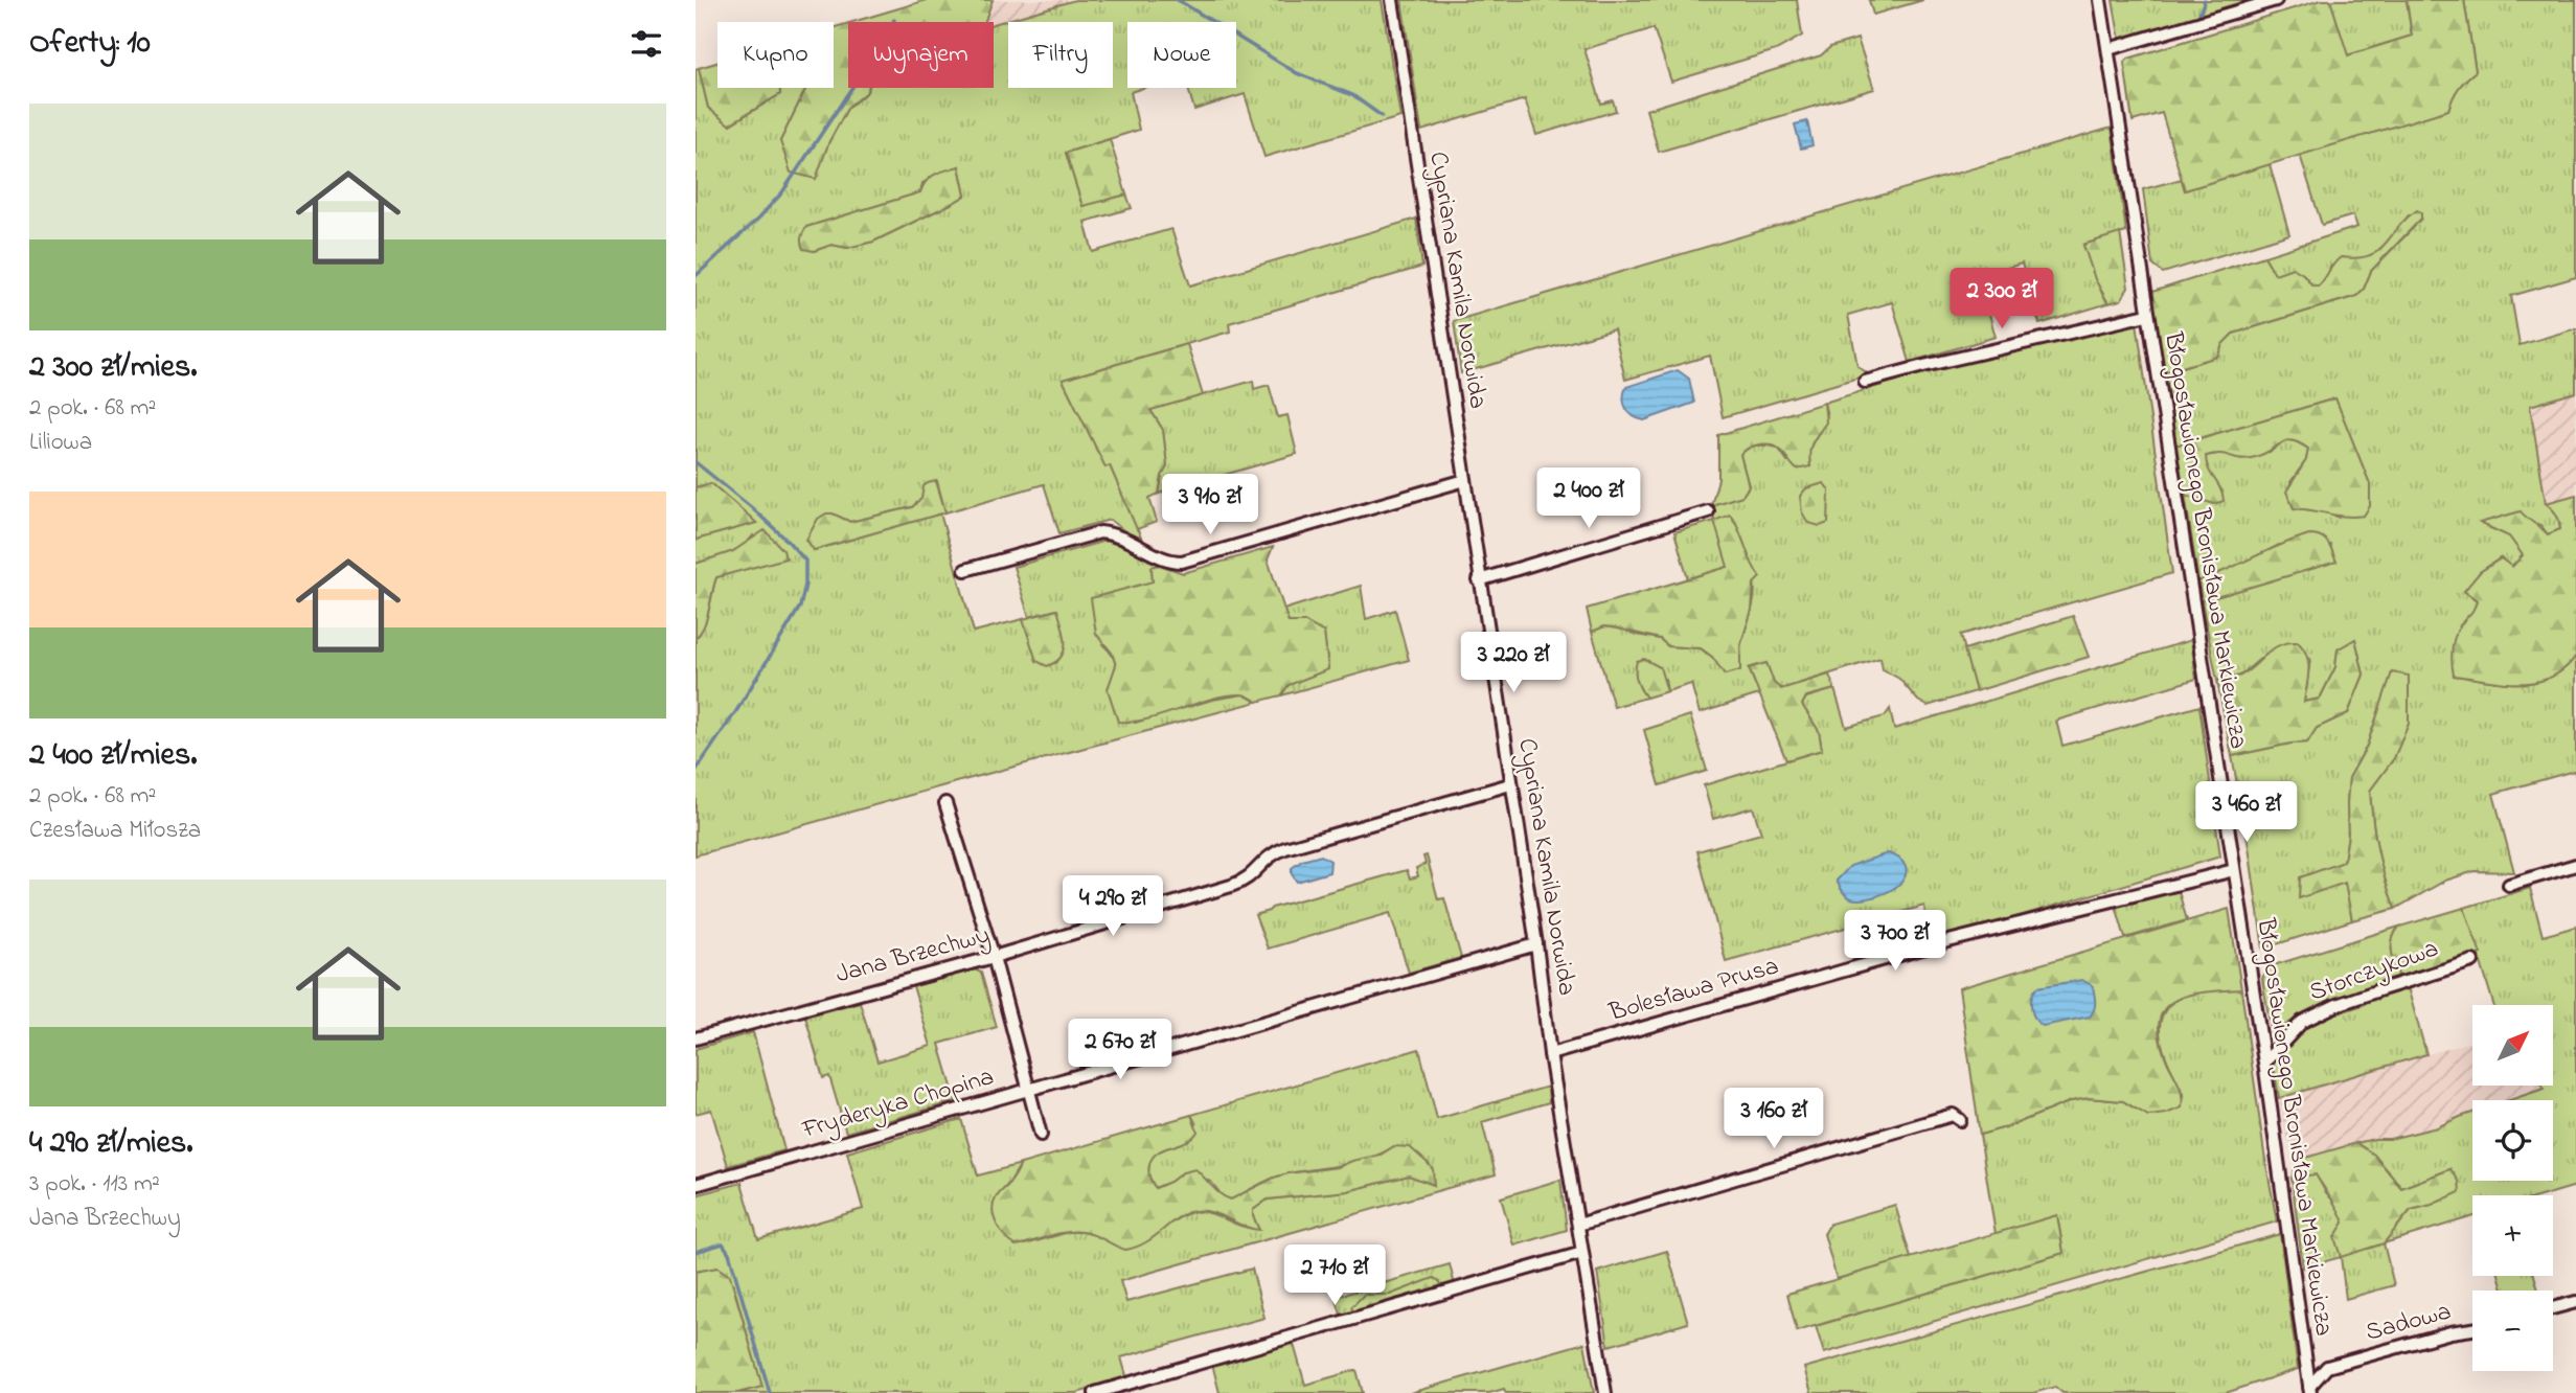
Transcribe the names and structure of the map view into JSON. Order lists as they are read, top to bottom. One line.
{"streets":{"street":["Cypriana Kamila Norwida","Błogosławionego Bronisława Markiewicza","Jana Brzechwy","Storczykowa","Bolesława Prusa","Fryderyka Chopina","Sadowa"]},"crossings":[["Cypriana Kamila Norwida","Jana Brzechwy"],["Cypriana Kamila Norwida","Bolesława Prusa"],["Cypriana Kamila Norwida","Fryderyka Chopina"],["Błogosławionego Bronisława Markiewicza","Storczykowa"],["Błogosławionego Bronisława Markiewicza","Bolesława Prusa"],["Błogosławionego Bronisława Markiewicza","Sadowa"]],"north":"top right","page":{"heading":"Oferty: 10","chip":["Kupno","Wynajem","Filtry","Nowe"],"list":[{"name":"2 300 zł/mies.","note":"2 pok. · 68 m² · Liliowa"},{"name":"2 400 zł/mies.","note":"2 pok. · 68 m² · Czesława Miłosza"},{"name":"4 290 zł/mies.","note":"3 pok. · 113 m² · Jana Brzechwy"}],"price":["2 300 zł","2 400 zł","3 910 zł","3 220 zł","3 460 zł","4 290 zł","3 700 zł","2 670 zł","3 160 zł","2 710 zł"],"map_buttons":["+","−"]}}
